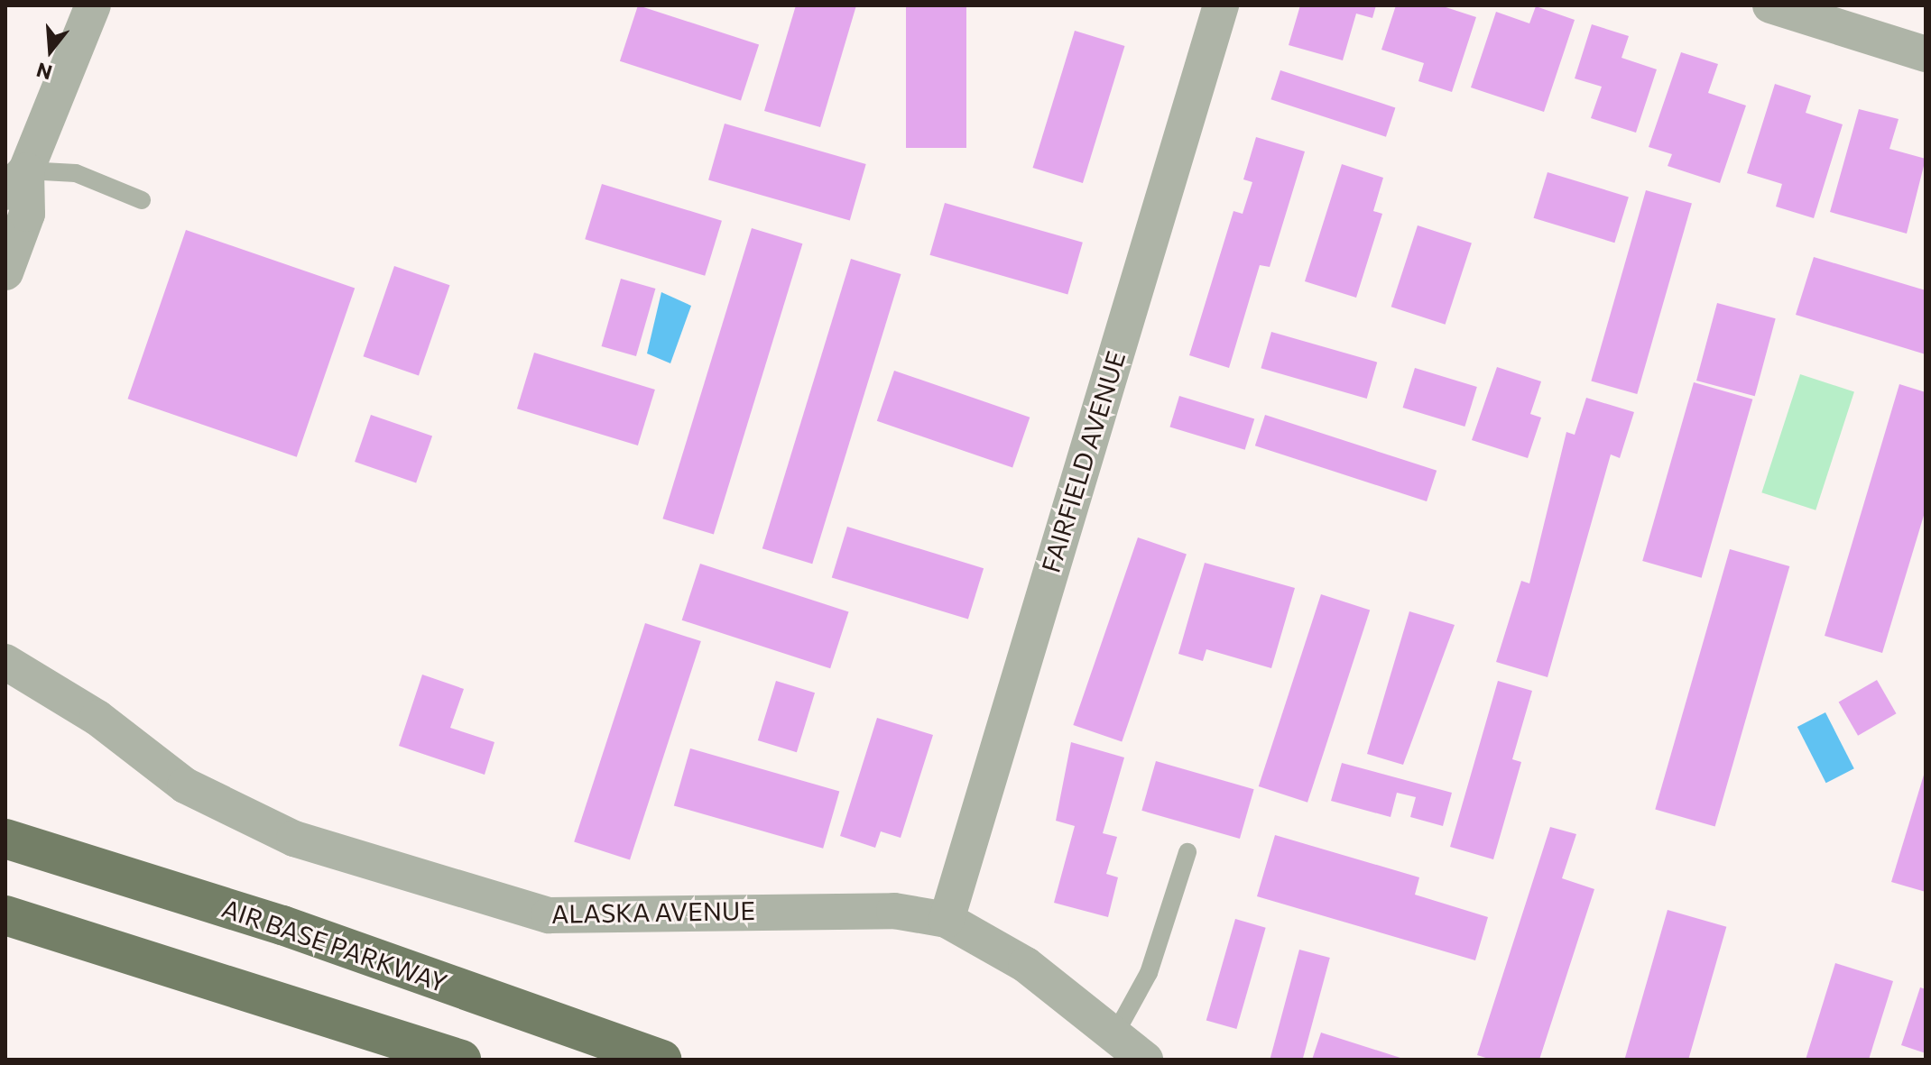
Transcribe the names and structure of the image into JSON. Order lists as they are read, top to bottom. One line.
{"streets":{"main road":["AIR BASE PARKWAY"],"street":["FAIRFIELD AVENUE","ALASKA AVENUE"]},"crossings":[["FAIRFIELD AVENUE","ALASKA AVENUE"]],"north":"bottom"}
